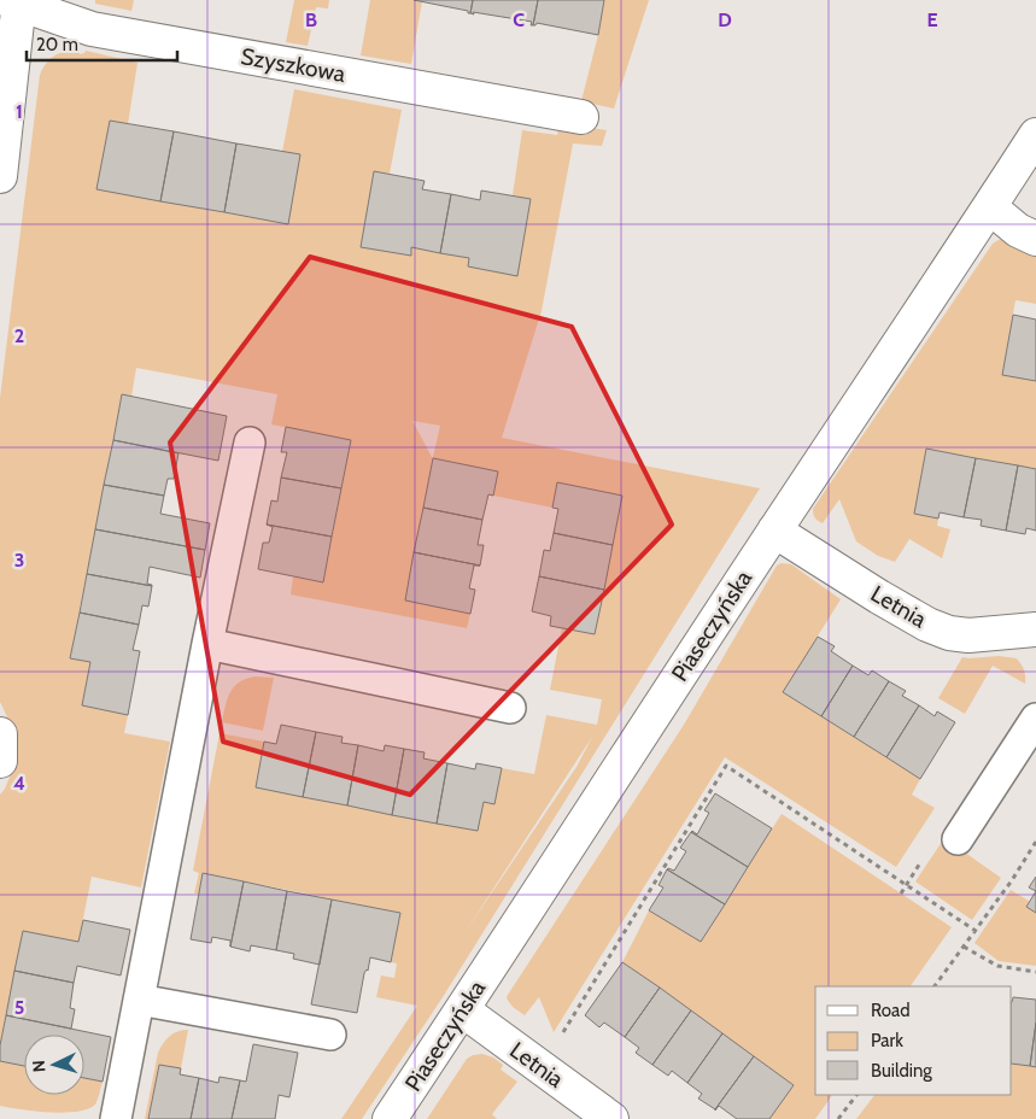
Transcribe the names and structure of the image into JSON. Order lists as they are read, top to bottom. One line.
{"streets":{"street":["Szyszkowa","Letnia","Piaseczyńska"]},"crossings":[["Letnia","Piaseczyńska"]],"legend":["Road","Park","Building"],"scale_bar":"20 m","north":"left","grid":{"columns":["B","C","D","E"],"rows":["1","2","3","4","5"]}}
